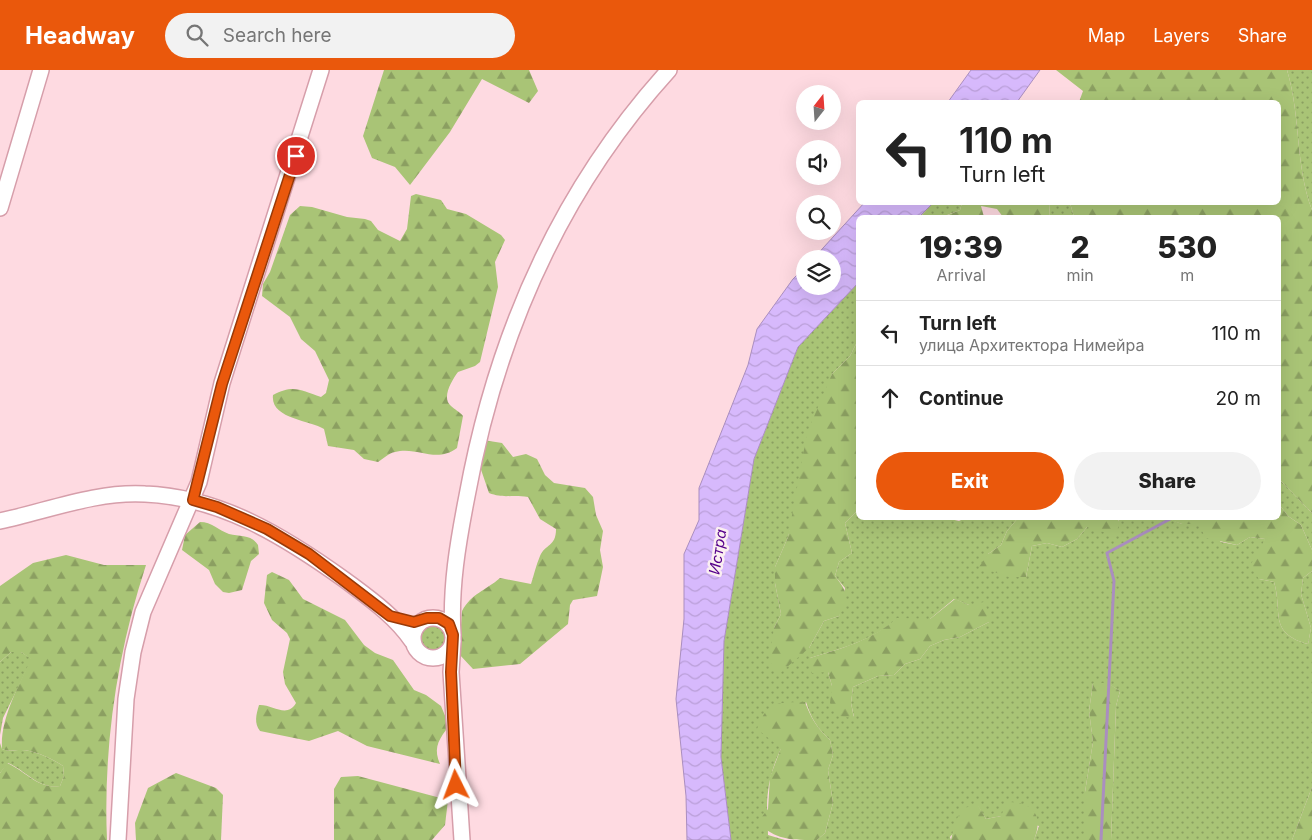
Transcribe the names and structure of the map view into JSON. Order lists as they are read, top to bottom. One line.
{"water":["Истра"],"north":"top","page":{"header":"Headway","search":"Search here","nav":["Map","Layers","Share"],"turn":["110 m","Turn left"],"eta":["19:39","Arrival","2","min","530","m"],"list":[{"name":"Turn left","note":"улица Архитектора Нимейра","value":"110 m"},{"name":"Continue","value":"20 m"}],"buttons":["Exit","Share"]}}
